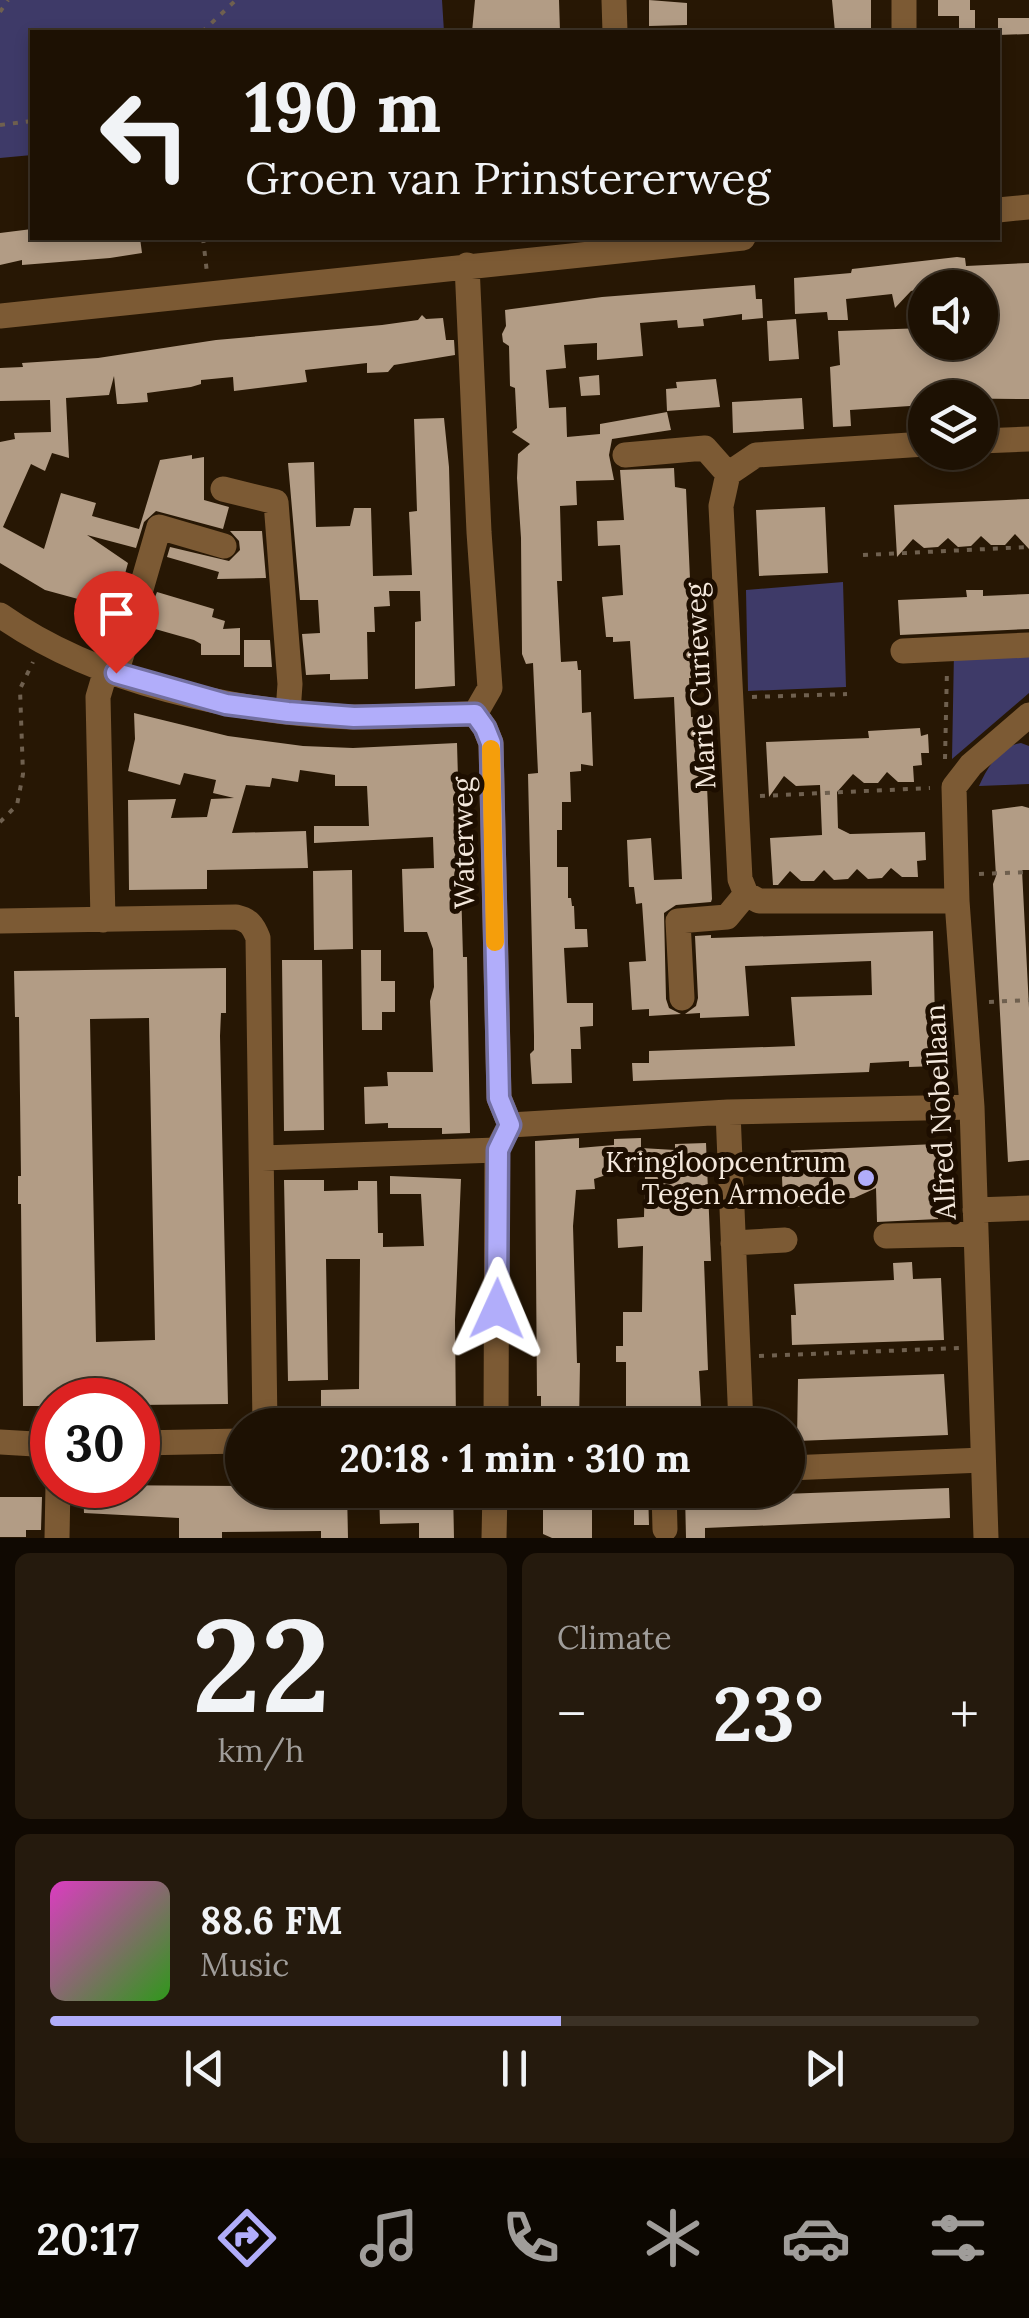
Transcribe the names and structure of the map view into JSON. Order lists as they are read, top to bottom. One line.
{"streets":{"street":["Marie Curieweg","Waterweg","Alfred Nobellaan"]},"places":["Kringloopcentrum Tegen Armoede"],"page":{"turn":["190 m","Groen van Prinstererweg"],"limit":"30","trip":"20:18 · 1 min · 310 m","tile":[["22","km/h"],"Climate"],"heat":["−","23°","+"],"song":["88.6 FM","Music"],"tabs":"20:17"}}
